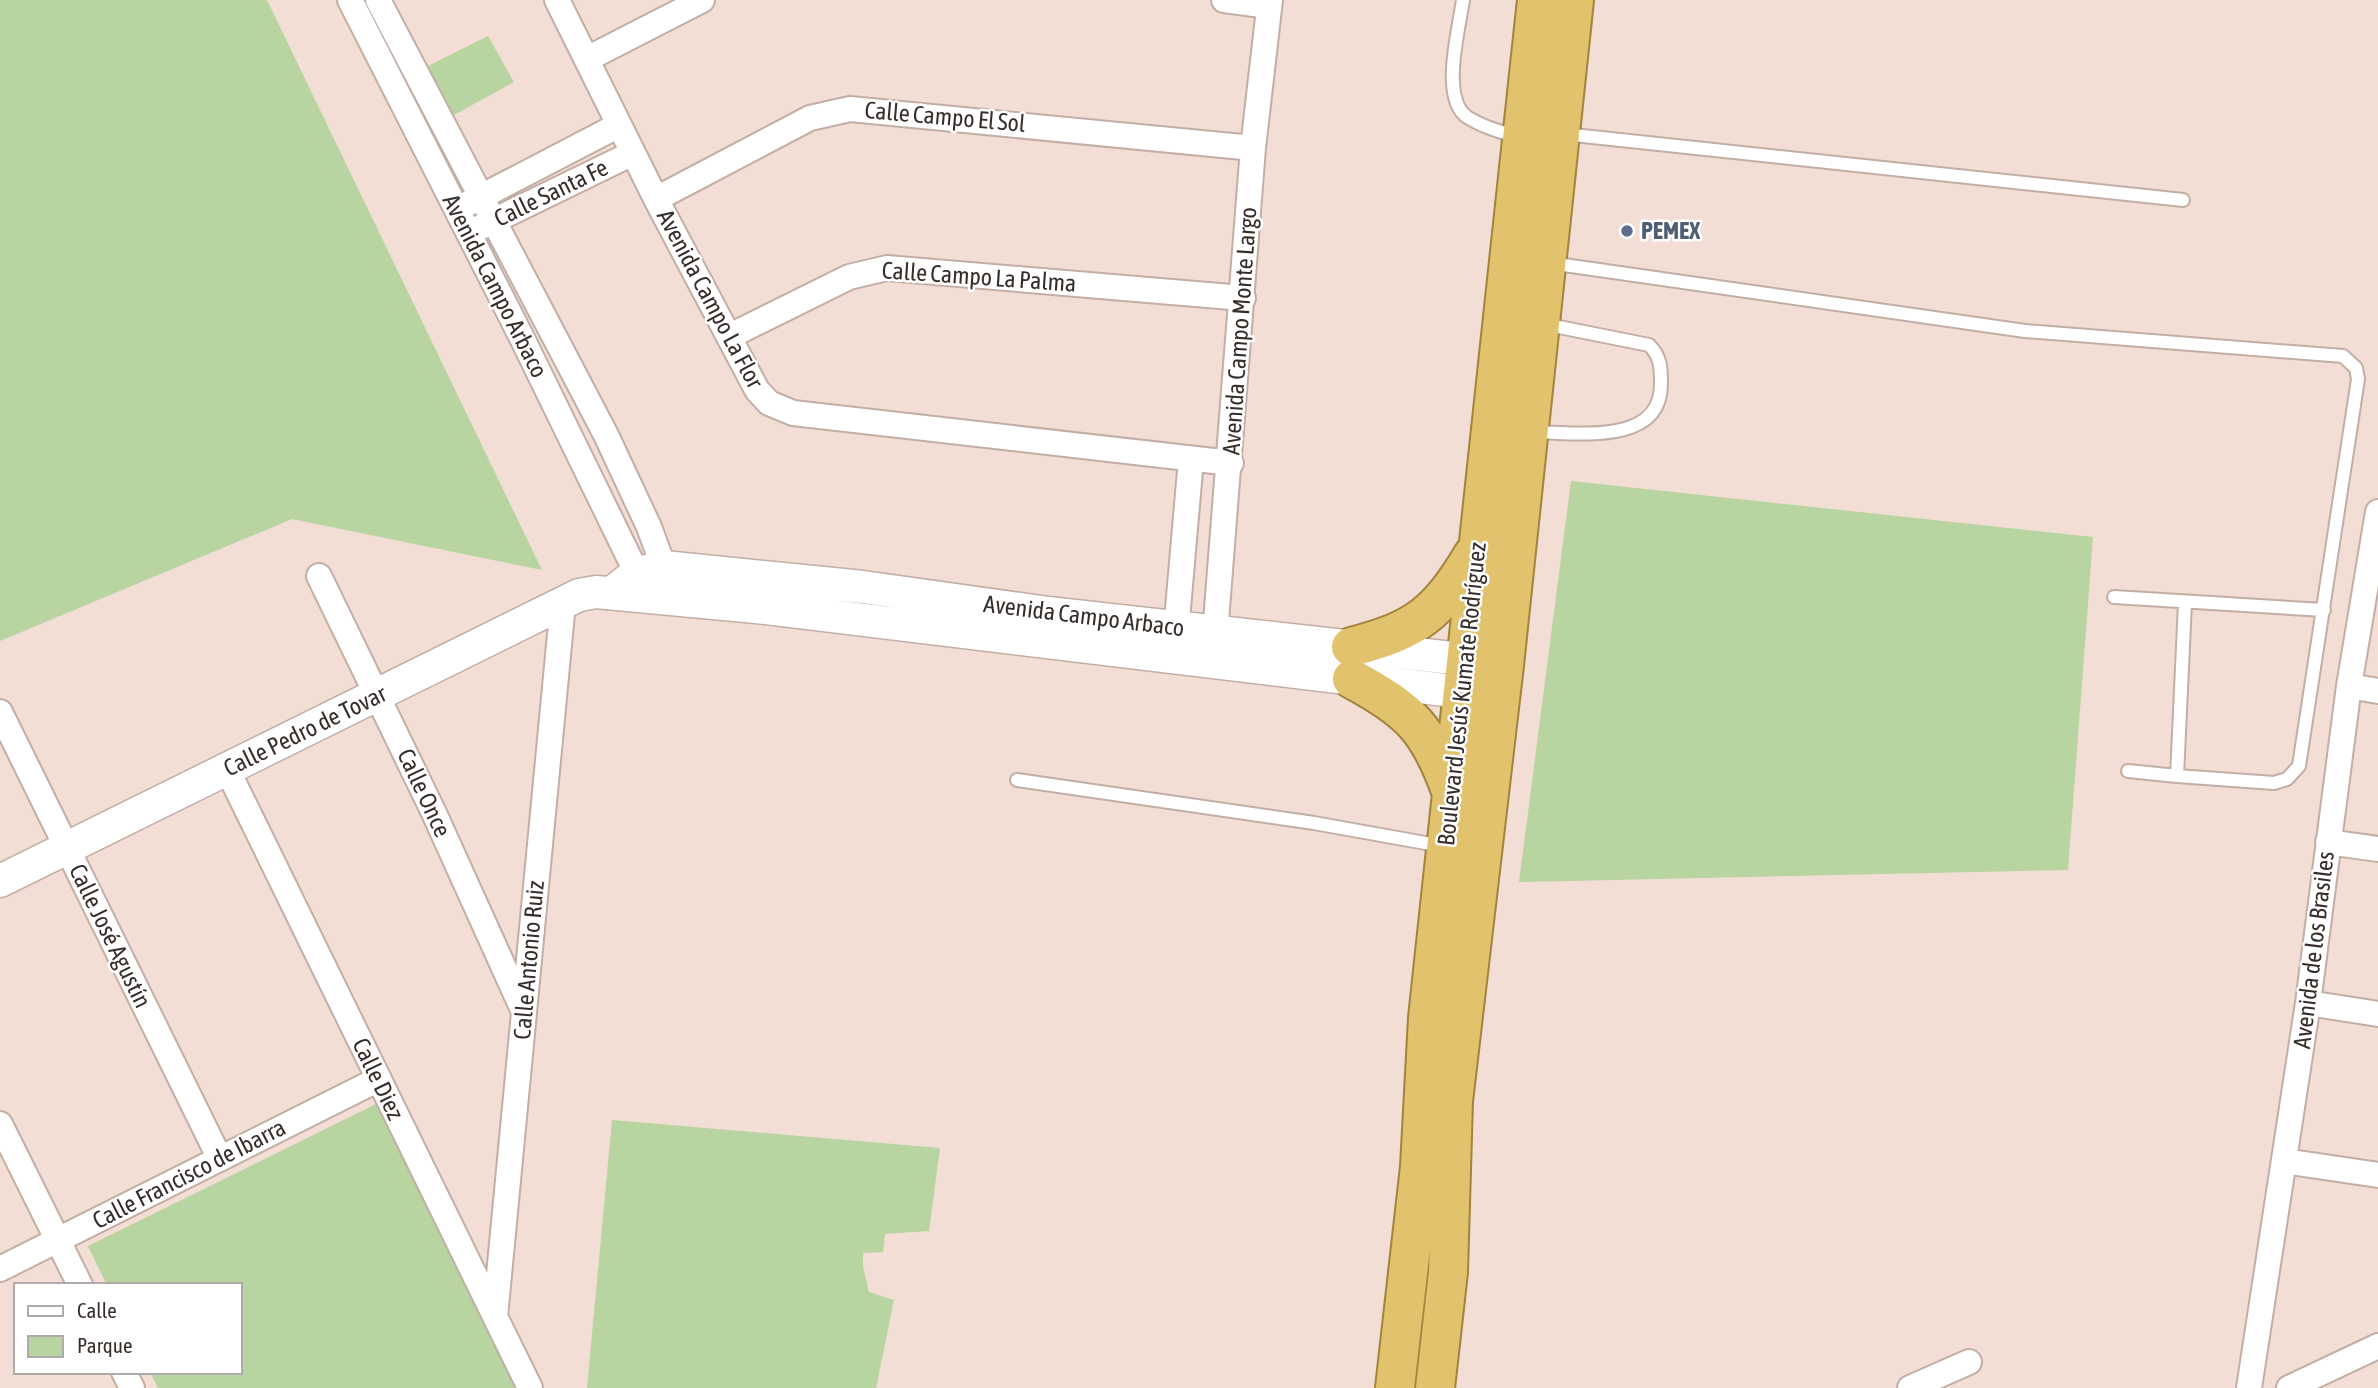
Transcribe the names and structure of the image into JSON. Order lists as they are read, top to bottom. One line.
{"streets":{"highway":["Boulevard Jesús Kumate Rodríguez"],"street":["Calle Campo El Sol","Calle Santa Fe","Calle Campo La Palma","Avenida Campo Arbaco","Avenida Campo La Flor","Avenida Campo Monte Largo","Calle Pedro de Tovar","Calle Once","Calle José Agustín","Avenida de los Brasiles","Calle Antonio Ruiz","Calle Diez","Calle Francisco de Ibarra"]},"crossings":[["Calle Campo El Sol","Avenida Campo La Flor"],["Calle Campo El Sol","Avenida Campo Monte Largo"],["Calle Santa Fe","Avenida Campo Arbaco"],["Calle Santa Fe","Avenida Campo La Flor"],["Calle Campo La Palma","Avenida Campo La Flor"],["Calle Campo La Palma","Avenida Campo Monte Largo"],["Avenida Campo Arbaco","Avenida Campo Monte Largo"],["Avenida Campo Arbaco","Boulevard Jesús Kumate Rodríguez"],["Avenida Campo Arbaco","Calle Pedro de Tovar"],["Avenida Campo La Flor","Avenida Campo Monte Largo"],["Calle Pedro de Tovar","Calle Once"],["Calle Pedro de Tovar","Calle José Agustín"],["Calle Pedro de Tovar","Calle Antonio Ruiz"],["Calle Pedro de Tovar","Calle Diez"],["Calle Once","Calle Antonio Ruiz"],["Calle José Agustín","Calle Francisco de Ibarra"],["Calle Antonio Ruiz","Calle Diez"],["Calle Diez","Calle Francisco de Ibarra"]],"places":["PEMEX"],"legend":["Calle","Parque"]}
